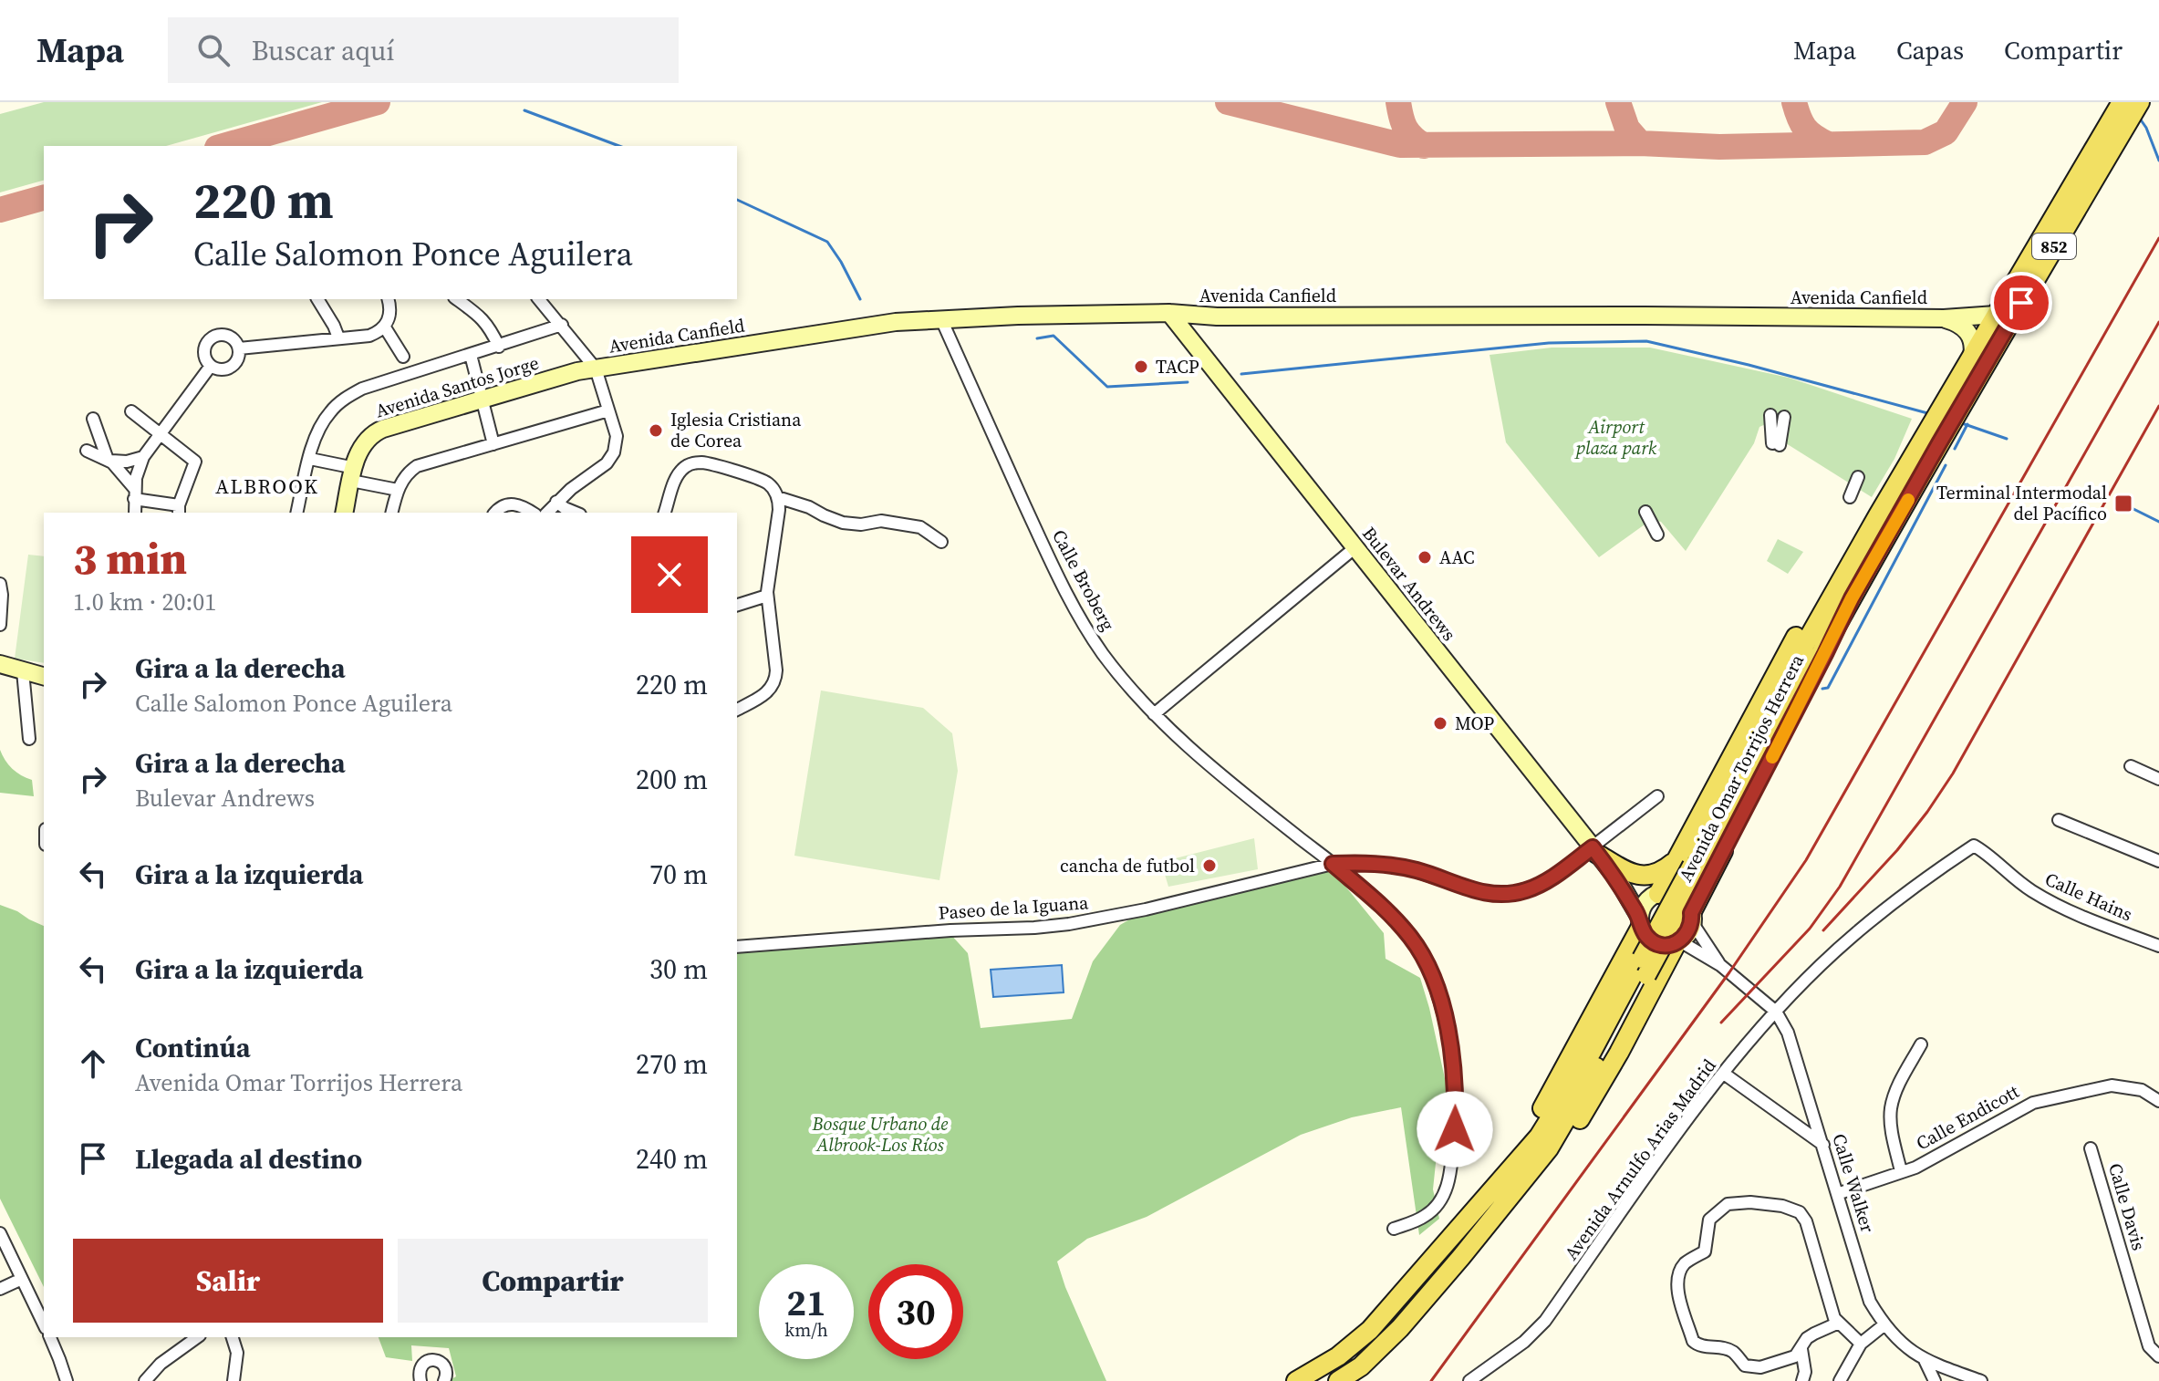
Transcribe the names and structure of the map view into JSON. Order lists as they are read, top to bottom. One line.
{"streets":{"main road":["852","Avenida Canfield","Avenida Santos Jorge","Bulevar Andrews","Avenida Omar Torrijos Herrera"],"street":["Calle Broberg","Calle Hains","Paseo de la Iguana","Calle Endicott","Avenida Arnulfo Arias Madrid","Calle Walker","Calle Davis"]},"crossings":[["Avenida Canfield","Avenida Santos Jorge"],["Avenida Canfield","Calle Broberg"],["Avenida Canfield","Bulevar Andrews"],["Calle Broberg","Paseo de la Iguana"],["Bulevar Andrews","Paseo de la Iguana"],["Bulevar Andrews","Calle Walker"],["Calle Hains","Avenida Arnulfo Arias Madrid"],["Calle Endicott","Calle Walker"],["Avenida Arnulfo Arias Madrid","Calle Walker"]],"districts":["ALBROOK"],"parks":["Airport plaza park","Bosque Urbano de Albrook-Los Ríos"],"places":{"other":["TACP","Iglesia Cristiana de Corea","AAC","MOP","cancha de futbol"],"transit":["Terminal Intermodal del Pacífico"]},"page":{"header":"Mapa","search":"Buscar aquí","nav":["Mapa","Capas","Compartir"],"turn":["220 m","Calle Salomon Ponce Aguilera"],"heading":["3 min","1.0 km · 20:01"],"list":[{"name":"Gira a la derecha","note":"Calle Salomon Ponce Aguilera","value":"220 m"},{"name":"Gira a la derecha","note":"Bulevar Andrews","value":"200 m"},{"name":"Gira a la izquierda","value":"70 m"},{"name":"Gira a la izquierda","value":"30 m"},{"name":"Continúa","note":"Avenida Omar Torrijos Herrera","value":"270 m"},{"name":"Llegada al destino","value":"240 m"}],"buttons":["Salir","Compartir"],"speed":"21 km/h","limit":"30"}}
